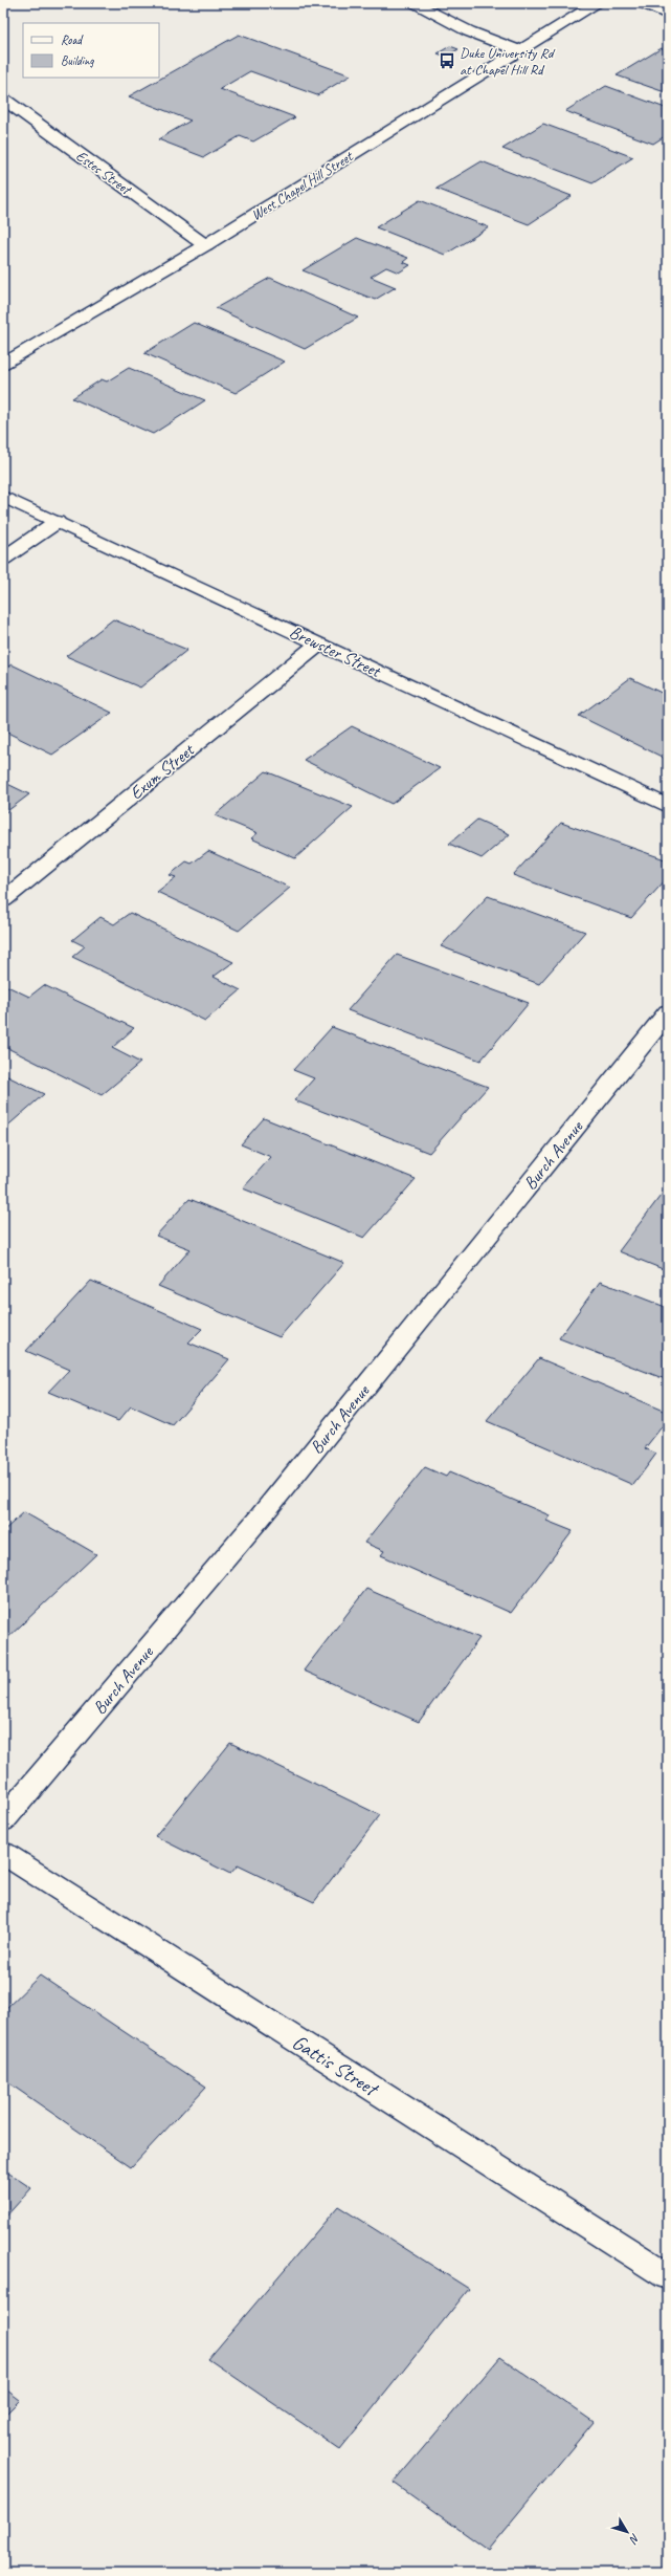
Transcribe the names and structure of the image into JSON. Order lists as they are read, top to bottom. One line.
{"streets":{"street":["Estes Street","West Chapel Hill Street","Brewster Street","Exum Street","Burch Avenue","Gattis Street"]},"crossings":[["Estes Street","West Chapel Hill Street"],["Brewster Street","Exum Street"]],"places":{"bus stop":["Duke University Rd at Chapel Hill Rd"]},"legend":["Road","Building"],"north":"bottom right"}
